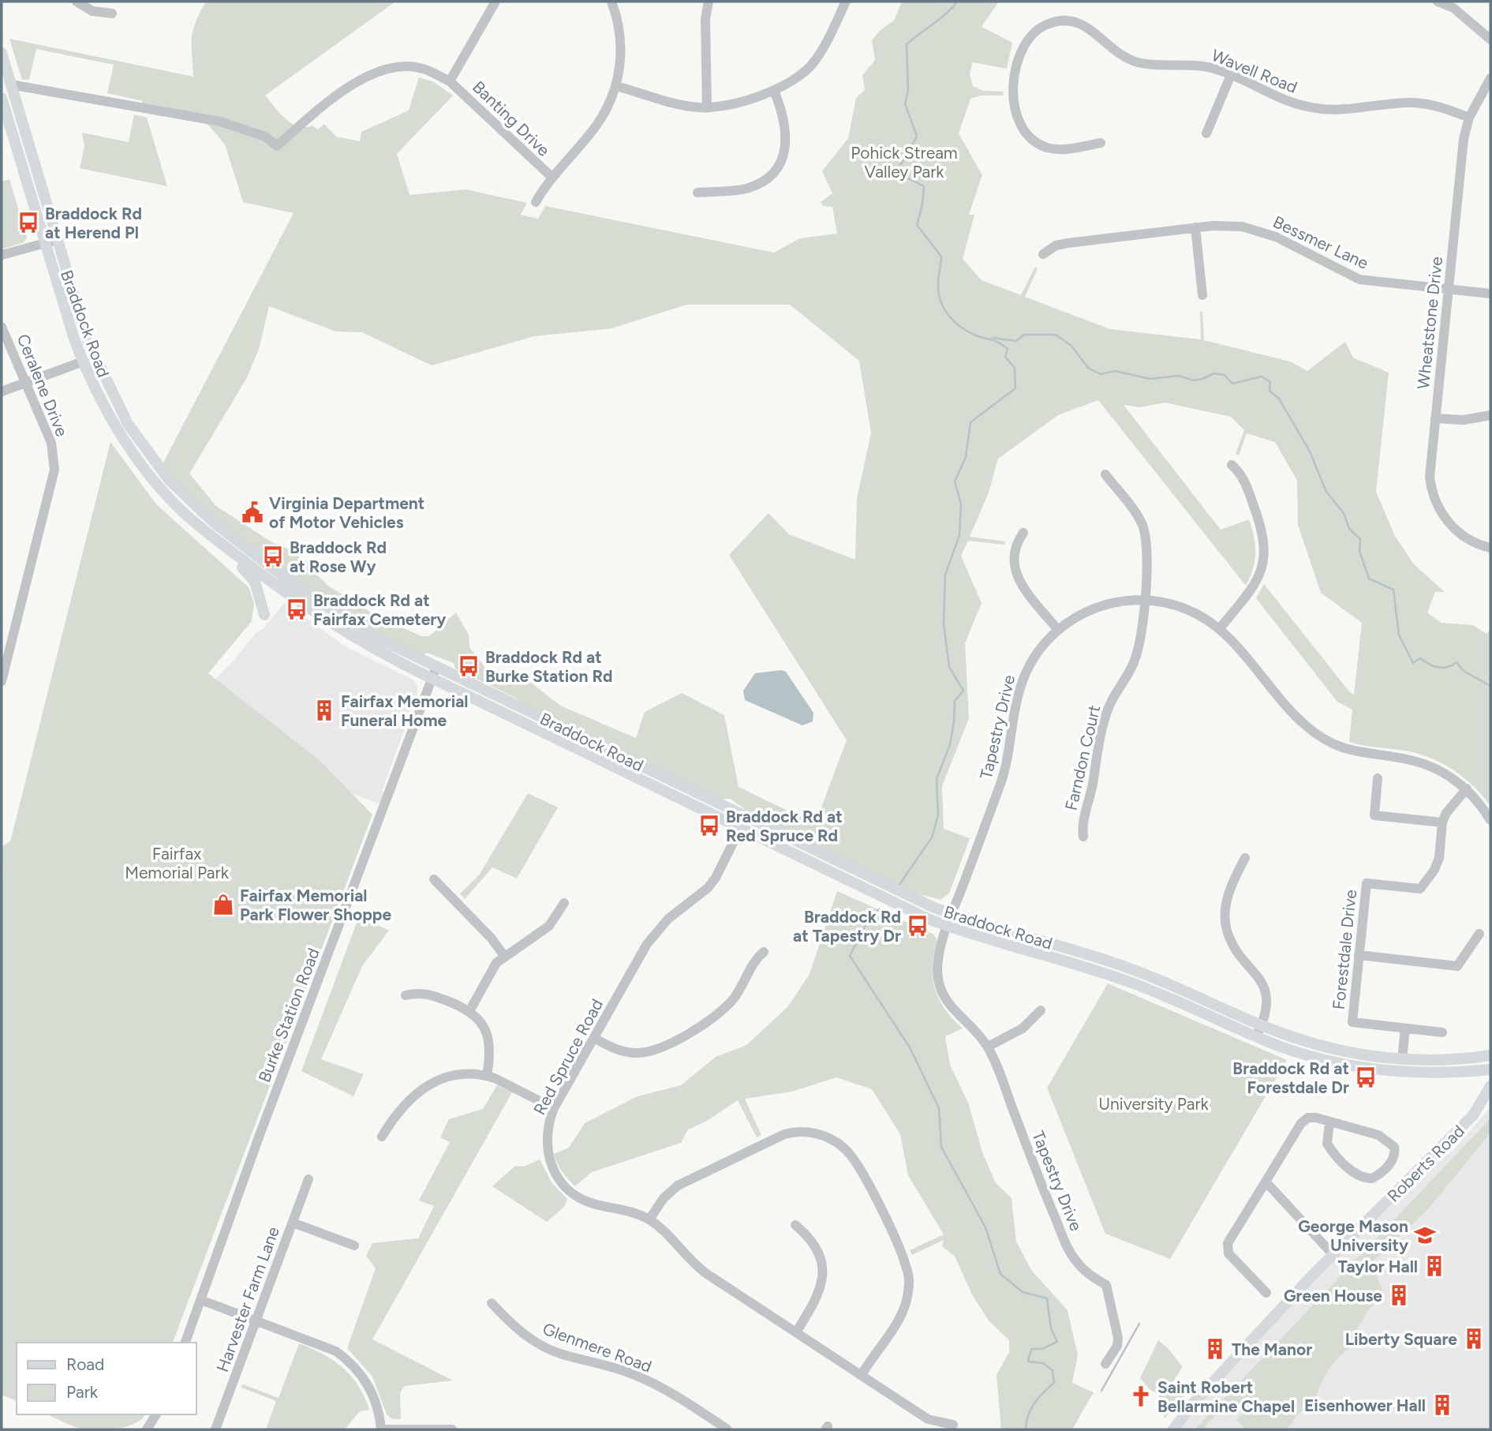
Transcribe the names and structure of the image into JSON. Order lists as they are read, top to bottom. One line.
{"streets":{"main road":["Braddock Road","Roberts Road"],"street":["Wavell Road","Banting Drive","Bessmer Lane","Wheatstone Drive","Ceralene Drive","Tapestry Drive","Farndon Court","Forestdale Drive","Burke Station Road","Red Spruce Road","Harvester Farm Lane","Glenmere Road"]},"crossings":[["Wavell Road","Wheatstone Drive"],["Banting Drive","Braddock Road"],["Bessmer Lane","Wheatstone Drive"],["Braddock Road","Tapestry Drive"],["Braddock Road","Burke Station Road"],["Braddock Road","Red Spruce Road"],["Tapestry Drive","Farndon Court"],["Tapestry Drive","Forestdale Drive"]],"parks":["Pohick Stream Valley Park","Fairfax Memorial Park","University Park"],"places":{"bus stop":["Braddock Rd at Herend Pl","Braddock Rd at Rose Wy","Braddock Rd at Fairfax Cemetery","Braddock Rd at Burke Station Rd","Braddock Rd at Red Spruce Rd","Braddock Rd at Tapestry Dr","Braddock Rd at Forestdale Dr"],"public building":["Virginia Department of Motor Vehicles"],"building":["Fairfax Memorial Funeral Home","Taylor Hall","Green House","Liberty Square","The Manor","Eisenhower Hall"],"shop":["Fairfax Memorial Park Flower Shoppe"],"school or university":["George Mason University"],"church":["Saint Robert Bellarmine Chapel"]},"legend":["Road","Park"]}
